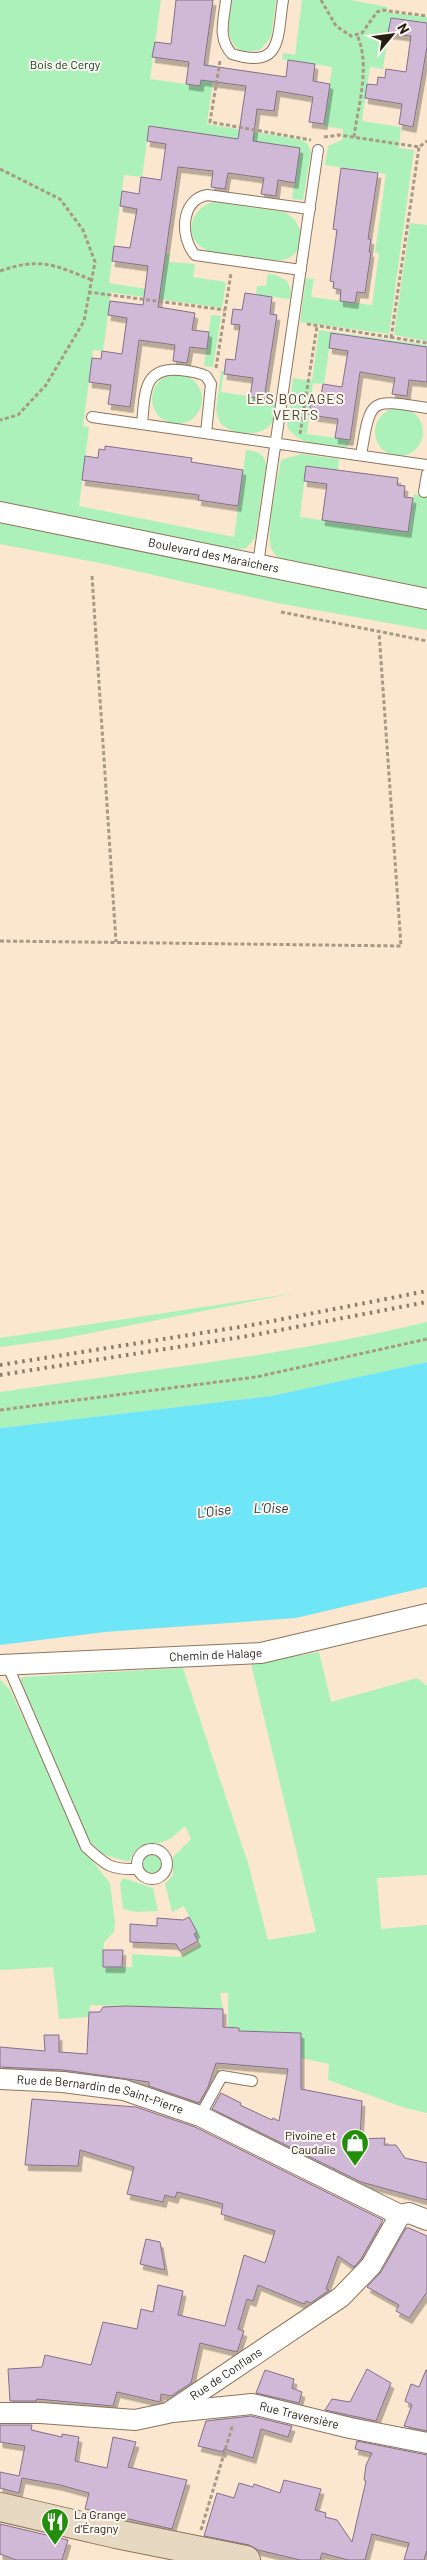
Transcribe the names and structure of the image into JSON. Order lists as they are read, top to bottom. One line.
{"streets":{"street":["Boulevard des Maraichers","Chemin de Halage","Rue de Bernardin de Saint-Pierre","Rue de Conflans","Rue Traversière"]},"crossings":[["Rue de Bernardin de Saint-Pierre","Rue de Conflans"],["Rue de Conflans","Rue Traversière"]],"districts":["LES BOCAGES VERTS"],"water":["L’Oise","L'Oise"],"parks":["Bois de Cergy"],"places":{"shop":["Pivoine et Caudalie"],"restaurant":["La Grange d'Éragny"]},"north":"top right"}
